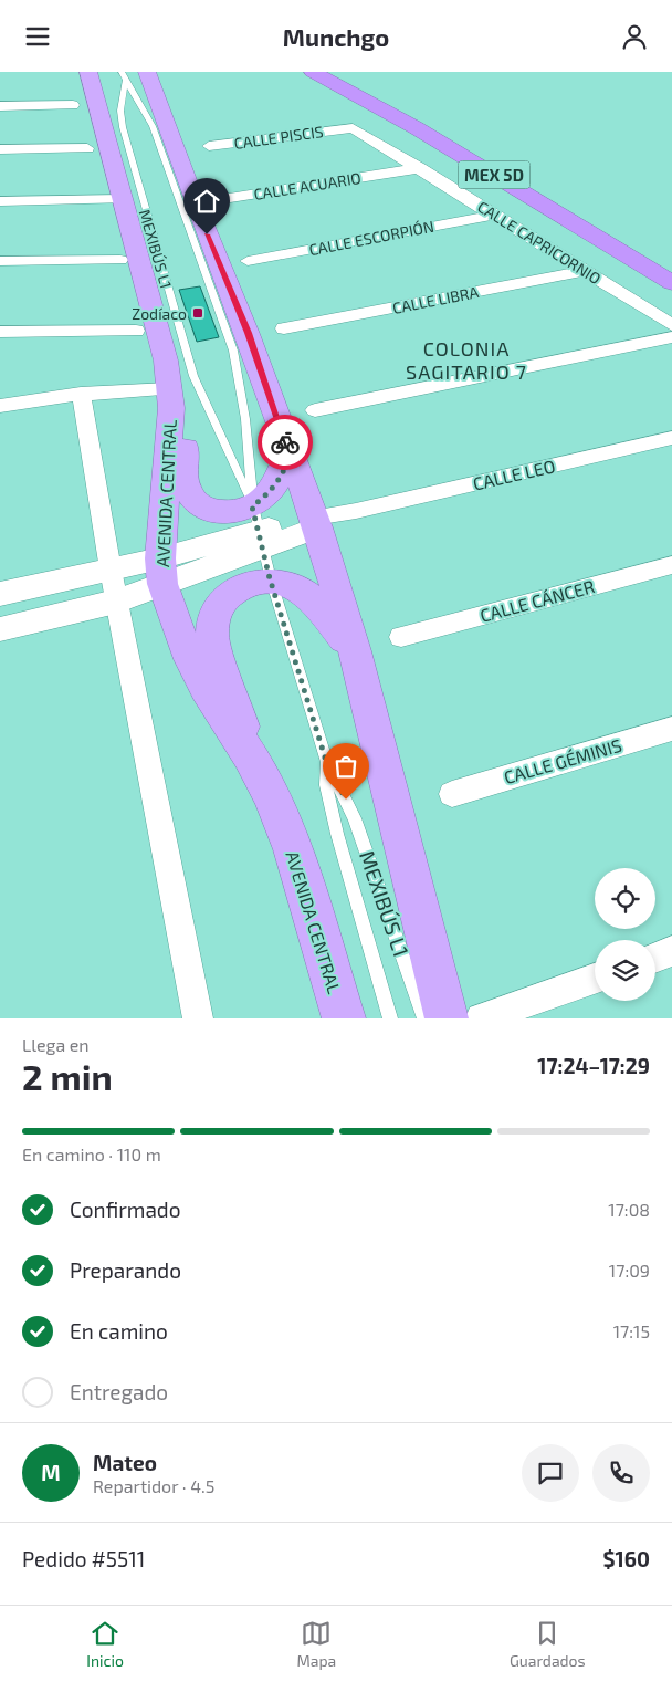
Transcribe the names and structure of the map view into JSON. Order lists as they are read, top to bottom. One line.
{"streets":{"highway":["MEX 5D","AVENIDA CENTRAL"],"street":["CALLE PISCIS","CALLE ACUARIO","CALLE ESCORPIÓN","CALLE CAPRICORNIO","CALLE LIBRA","CALLE LEO","CALLE CÁNCER","CALLE GÉMINIS"],"lane":["MEXIBÚS L1"]},"crossings":[["CALLE PISCIS","CALLE CAPRICORNIO"],["CALLE ACUARIO","CALLE CAPRICORNIO"],["CALLE ESCORPIÓN","CALLE CAPRICORNIO"],["CALLE CAPRICORNIO","CALLE LIBRA"]],"districts":["COLONIA SAGITARIO 7"],"places":{"transit":["Zodíaco"]},"page":{"header":"Munchgo","heading":["2 min","Llega en","17:24–17:29"],"panel":["Mateo","Repartidor · 4.5","Pedido #5511","$160"],"bar":"En camino · 110 m","list":[["Confirmado","17:08"],["Preparando","17:09"],["En camino","17:15"],"Entregado"],"round":"M","tabs":["Inicio","Mapa","Guardados"]}}
